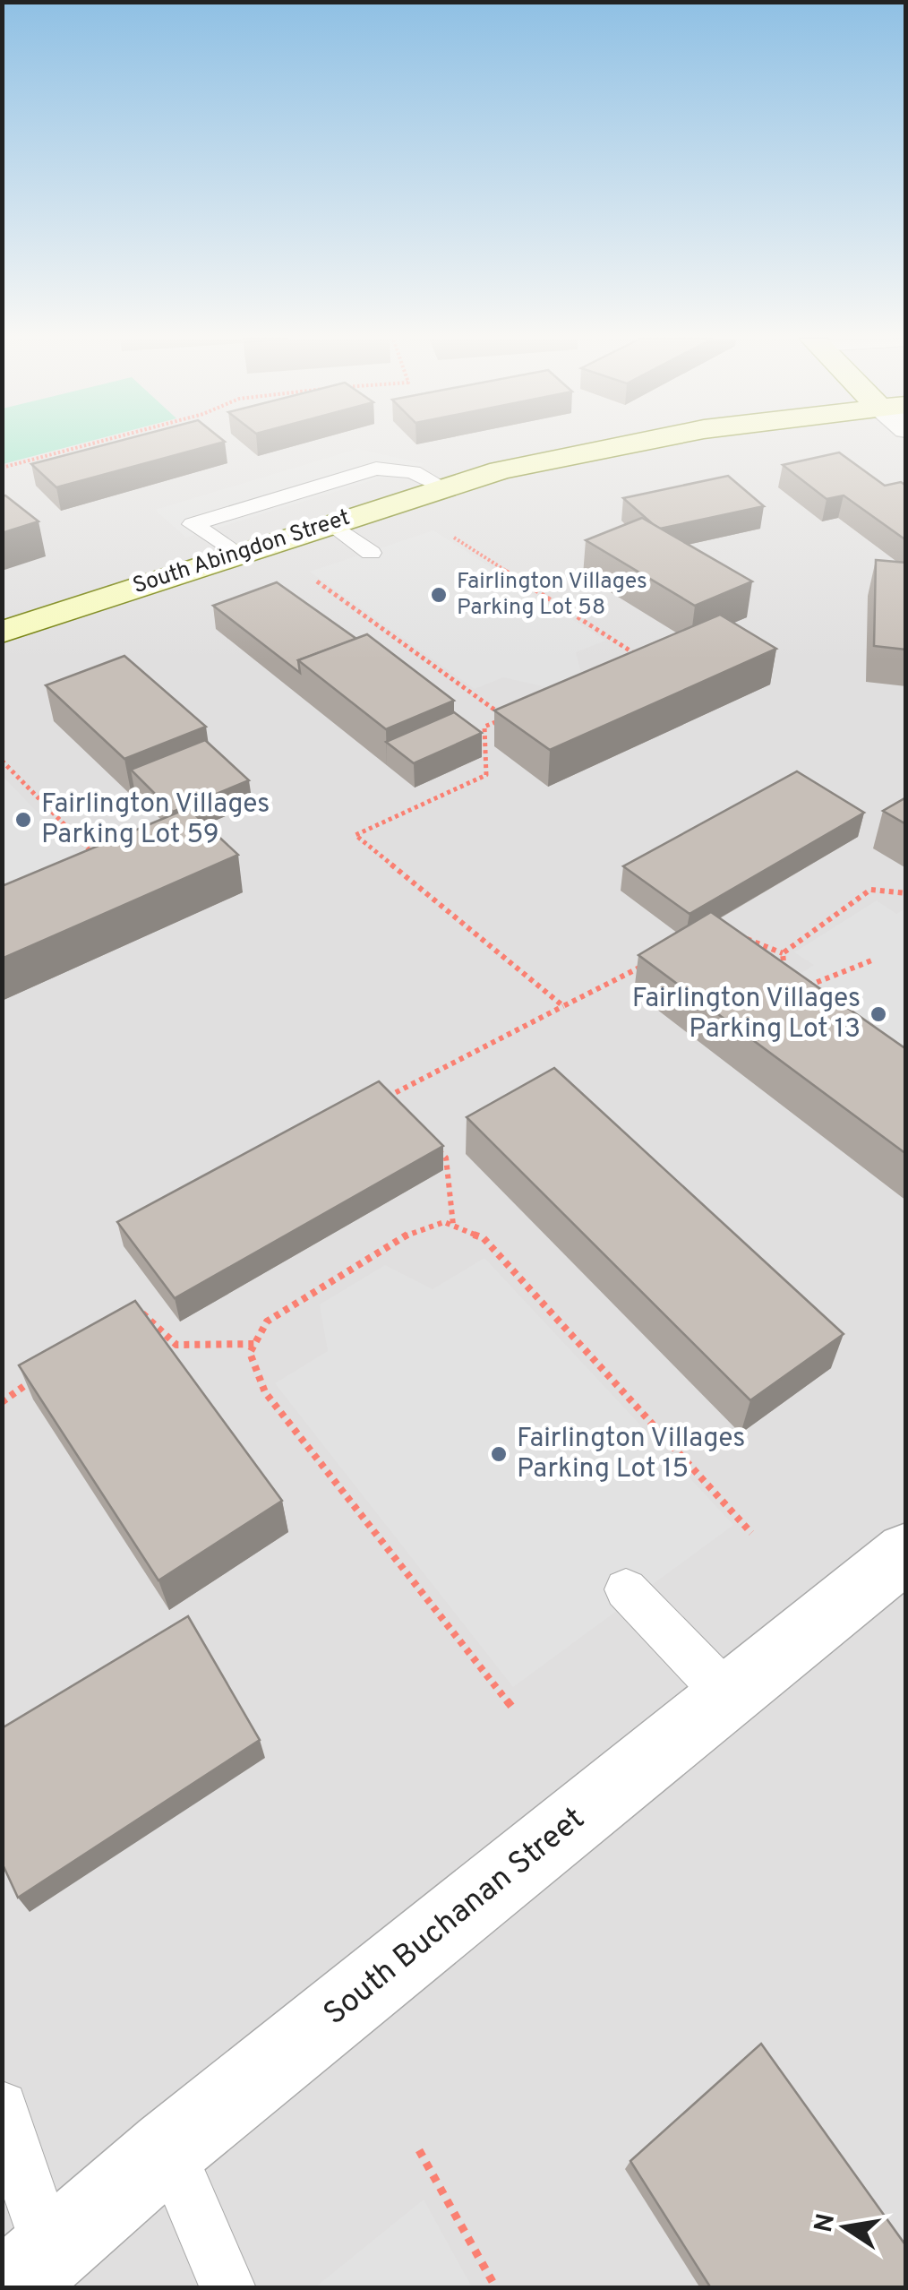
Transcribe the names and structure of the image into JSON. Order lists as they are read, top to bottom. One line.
{"streets":{"street":["South Abingdon Street","South Buchanan Street"]},"places":["Fairlington Villages Parking Lot 58","Fairlington Villages Parking Lot 59","Fairlington Villages Parking Lot 13","Fairlington Villages Parking Lot 15"],"north":"left"}
